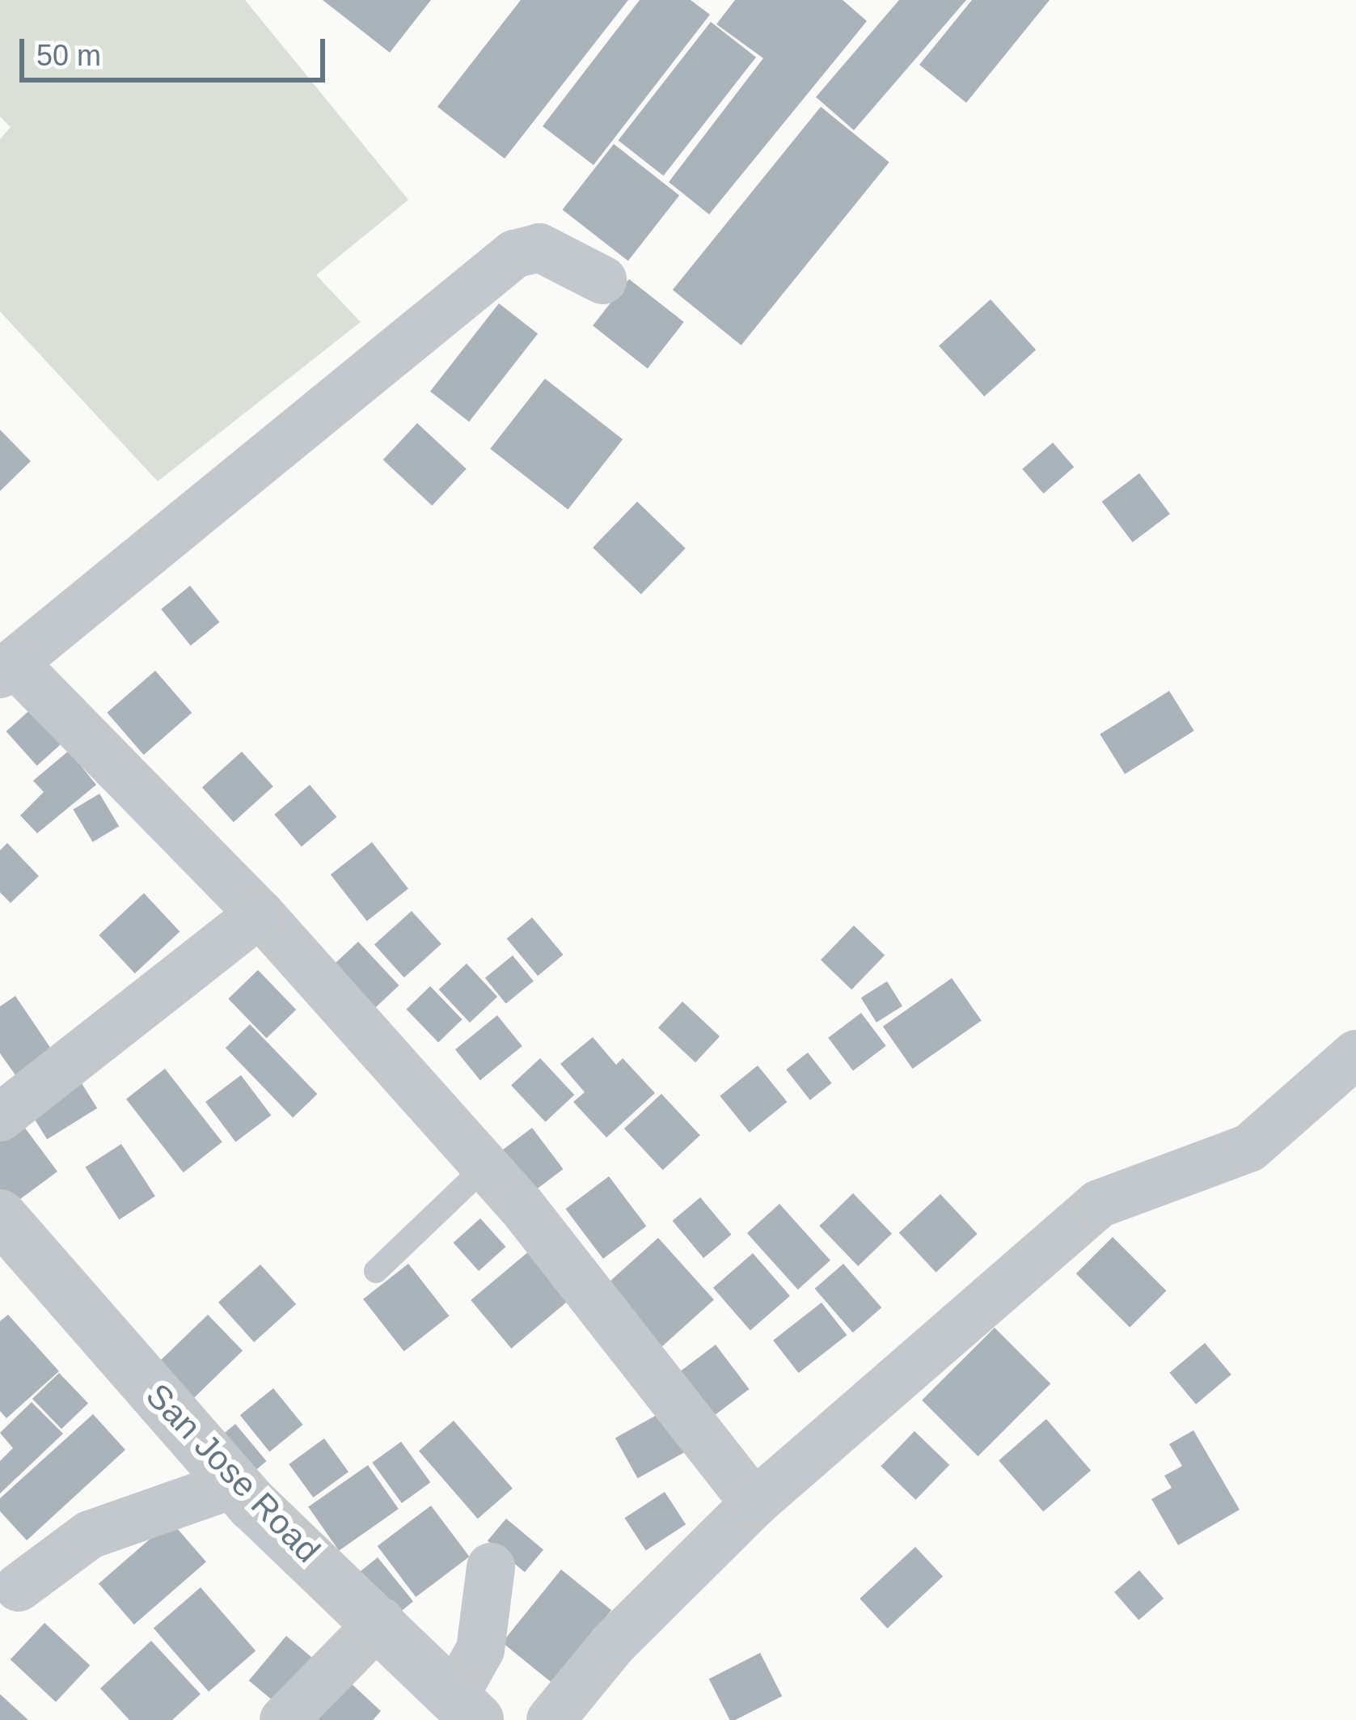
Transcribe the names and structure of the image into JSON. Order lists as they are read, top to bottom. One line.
{"streets":{"street":["San Jose Road"]},"scale_bar":"50 m"}
